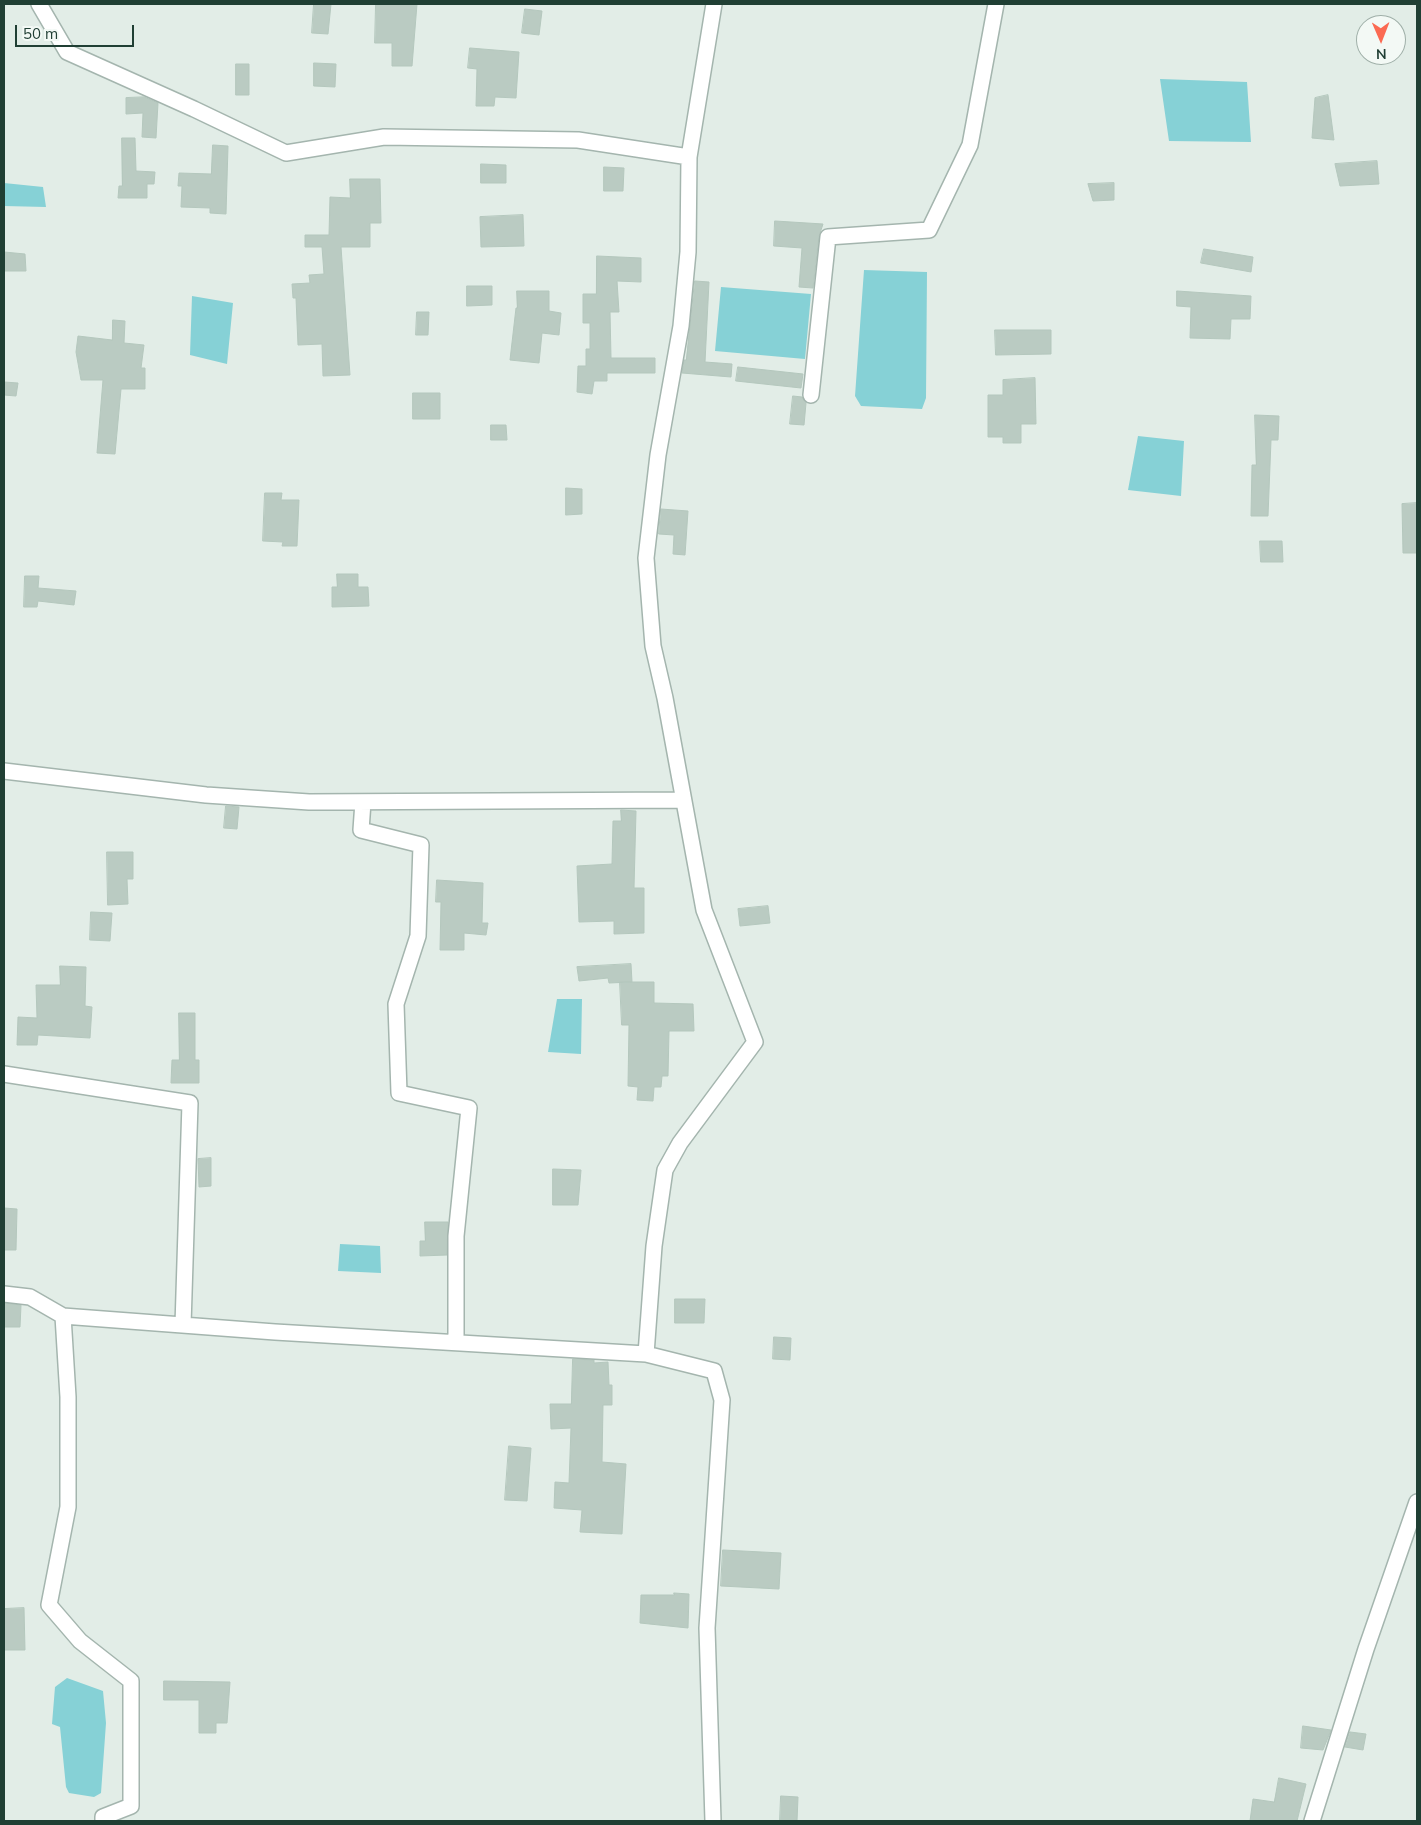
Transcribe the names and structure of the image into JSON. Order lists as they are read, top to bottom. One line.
{"scale_bar":"50 m","north":"bottom"}
